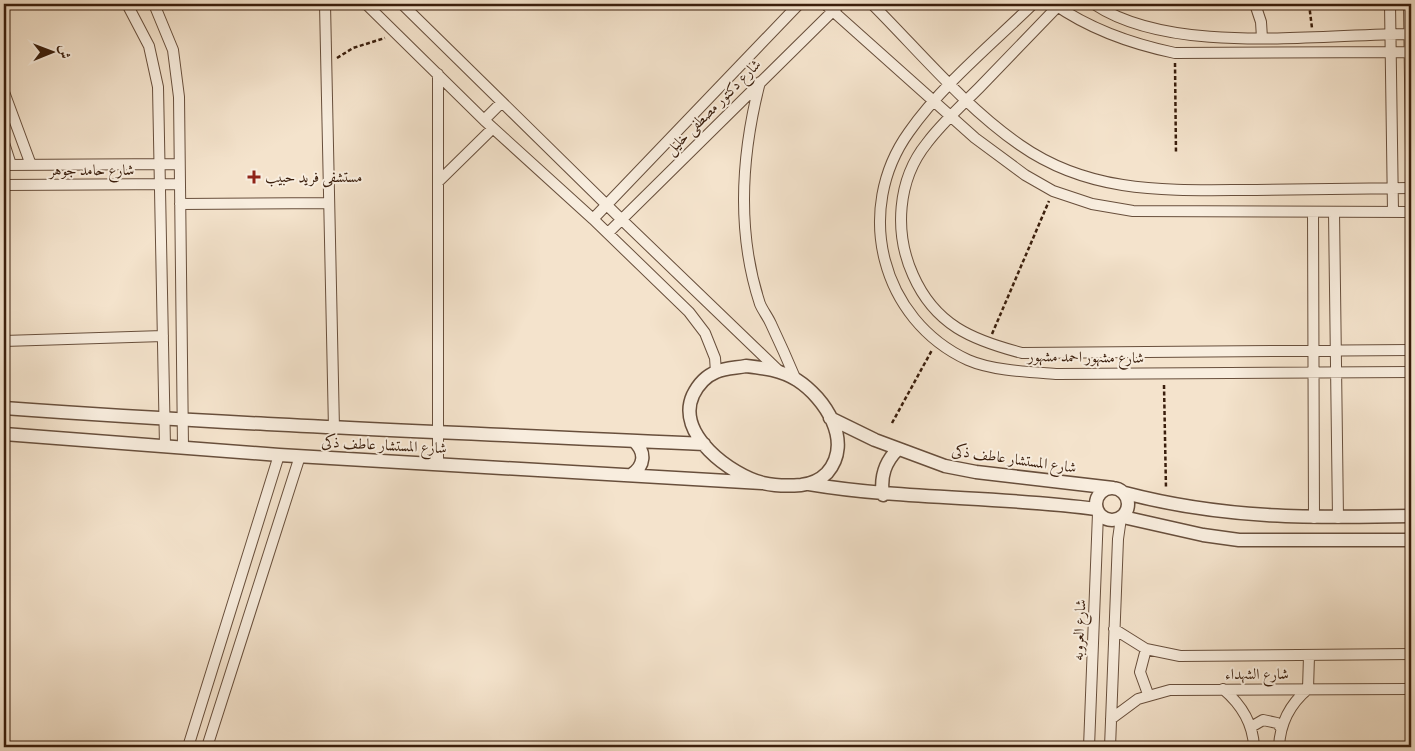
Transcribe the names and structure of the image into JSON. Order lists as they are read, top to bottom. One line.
{"streets":{"street":["شارع دكتور مصطفى خليل","شارع حامد جوهر","شارع مشهور احمد مشهور","شارع المستشار عاطف ذكى","شارع العروبه","شارع الشهداء"]},"crossings":[["شارع المستشار عاطف ذكى","شارع العروبه"]],"places":{"health":["مستشفى فريد حبيب"]},"north":"right"}
